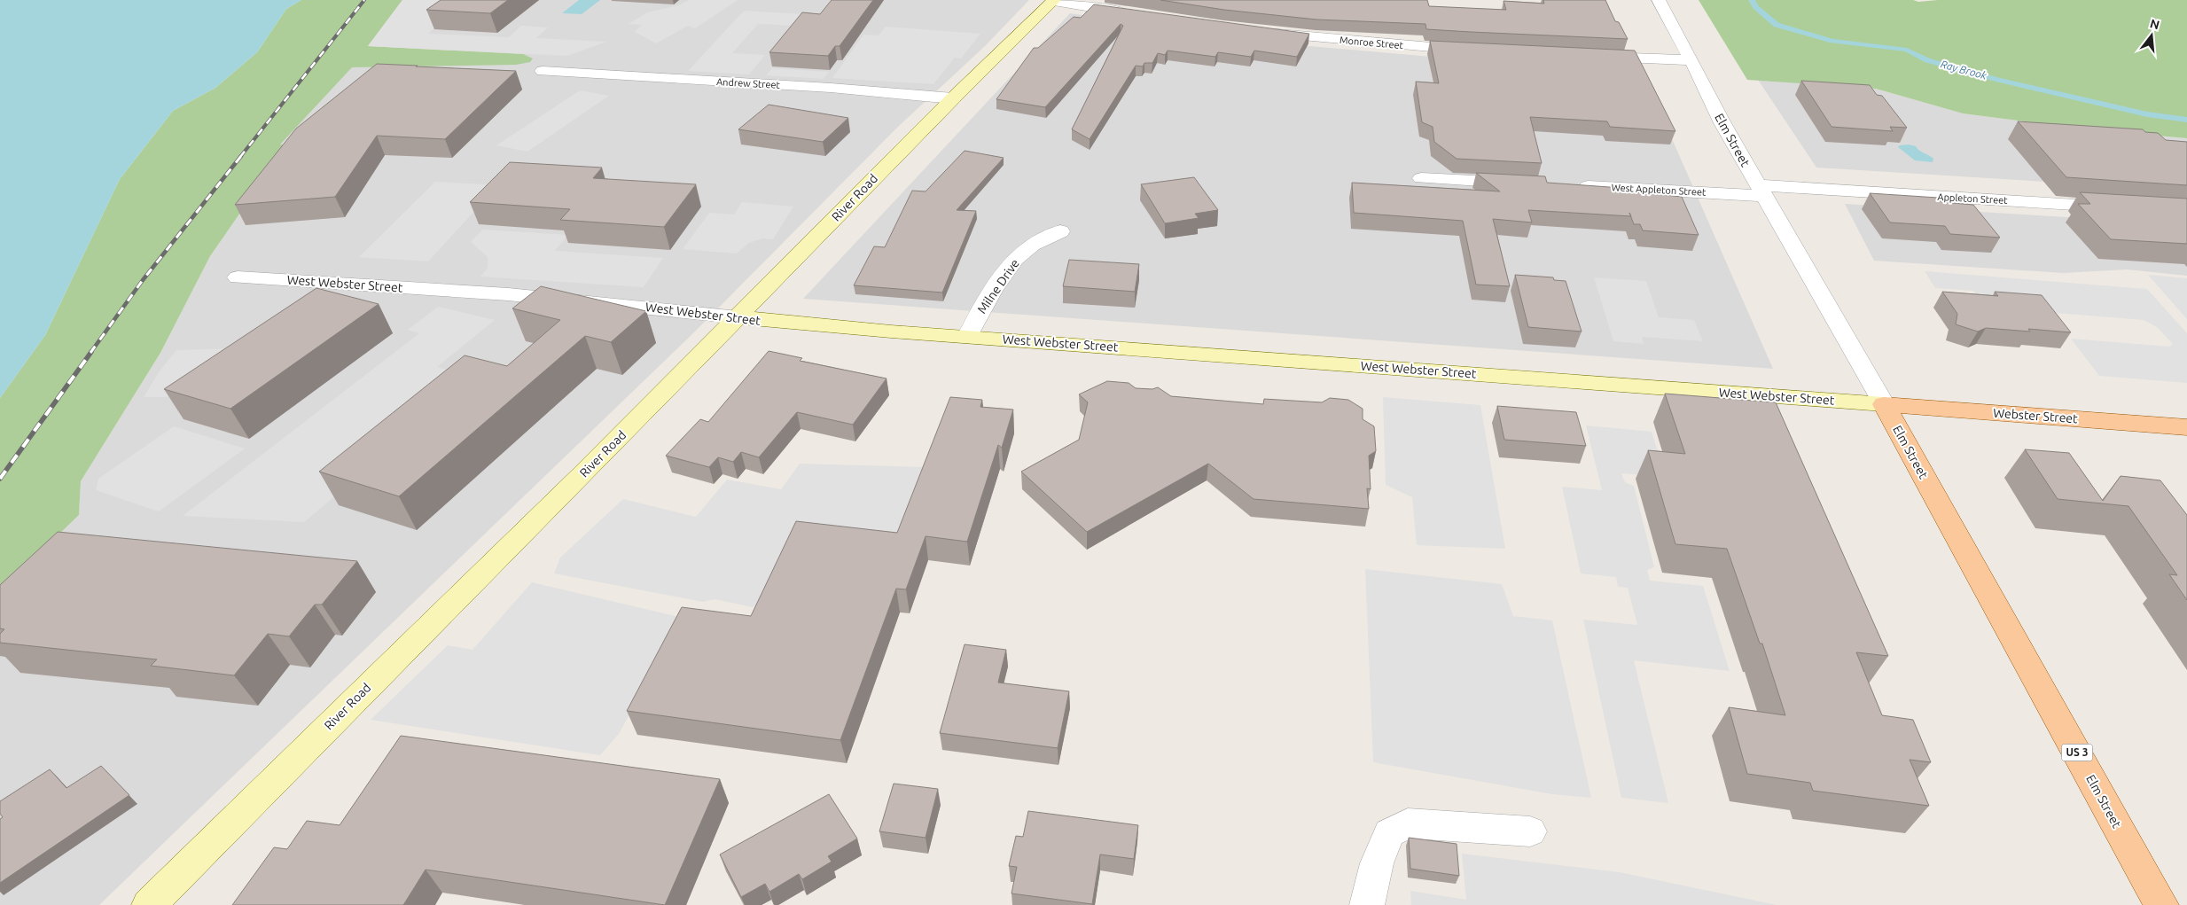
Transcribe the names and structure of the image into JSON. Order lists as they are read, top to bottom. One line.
{"streets":{"main road":["Elm Street","Webster Street","US 3"],"street":["Monroe Street","Andrew Street","West Appleton Street","River Road","Appleton Street","West Webster Street","Milne Drive"]},"crossings":[["Andrew Street","River Road"],["Elm Street","West Appleton Street"],["Elm Street","Appleton Street"],["Elm Street","West Webster Street"],["Elm Street","Webster Street"],["West Appleton Street","Appleton Street"],["River Road","West Webster Street"],["West Webster Street","Milne Drive"],["West Webster Street","Webster Street"]],"water":["Ray Brook"],"north":"top"}
